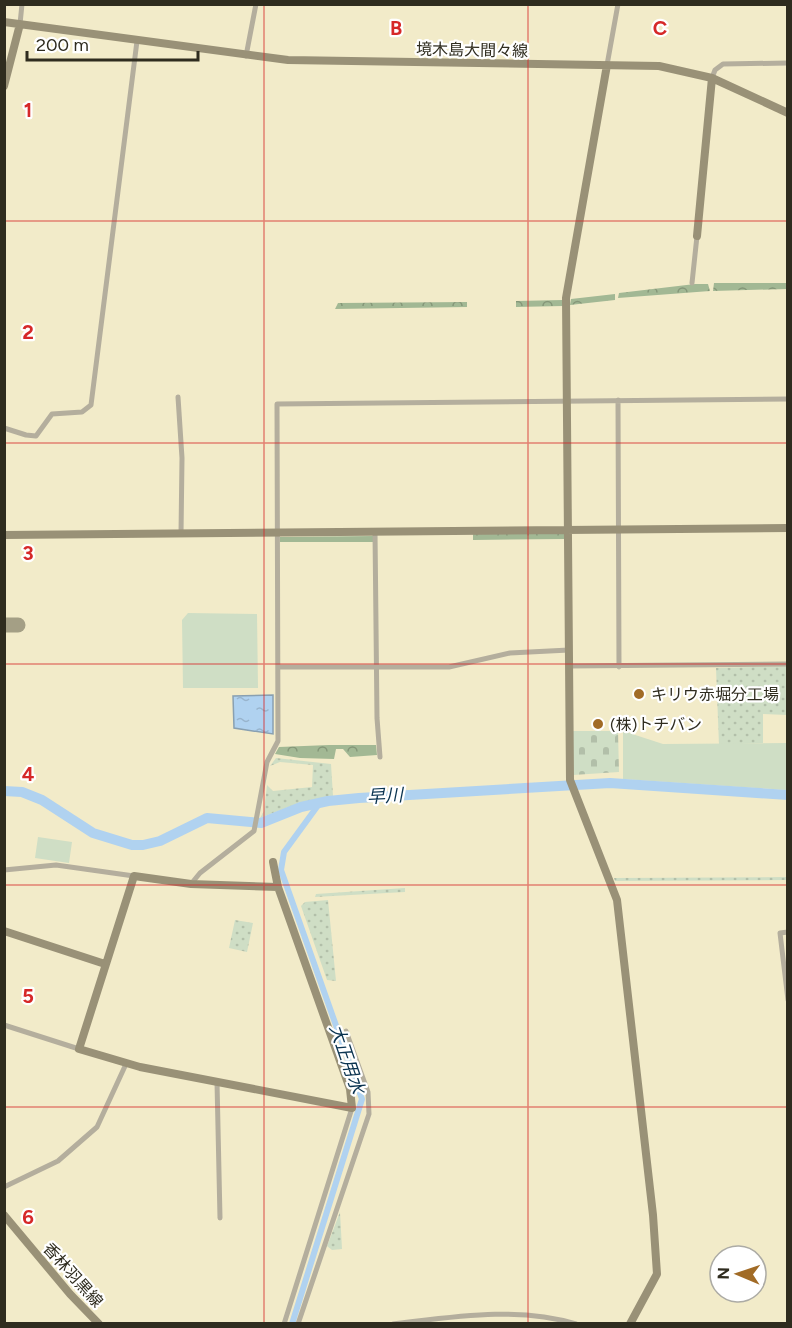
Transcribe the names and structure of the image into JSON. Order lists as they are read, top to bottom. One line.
{"streets":{"street":["境木島大間々線","香林羽黒線"]},"water":["早川","大正用水"],"places":["キリウ赤堀分工場","(株)トチバン"],"scale_bar":"200 m","north":"left","grid":{"columns":["B","C"],"rows":["1","2","3","4","5","6"]}}
